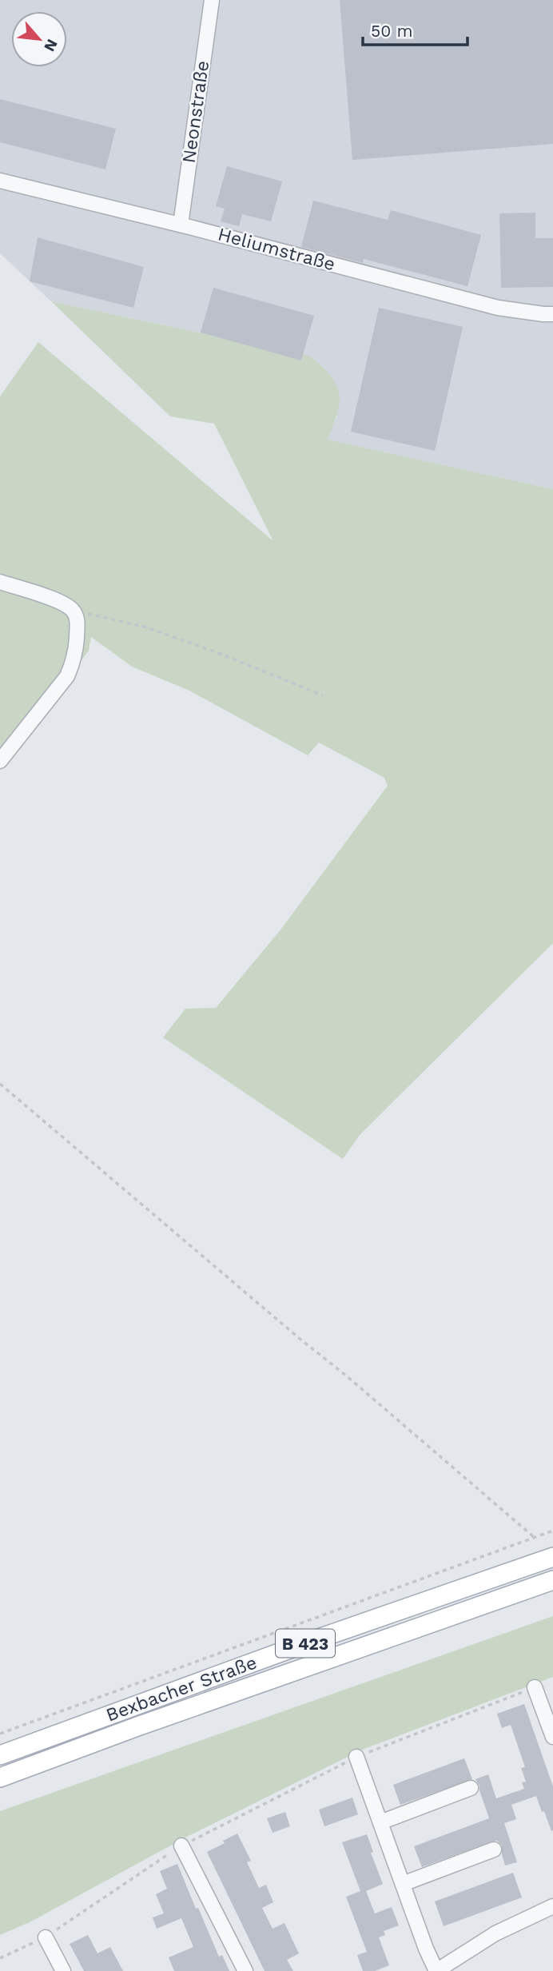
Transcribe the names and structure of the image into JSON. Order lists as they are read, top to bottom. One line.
{"streets":{"main road":["B 423","Bexbacher Straße"],"street":["Neonstraße","Heliumstraße"]},"crossings":[["Neonstraße","Heliumstraße"]],"scale_bar":"50 m","north":"bottom right"}
